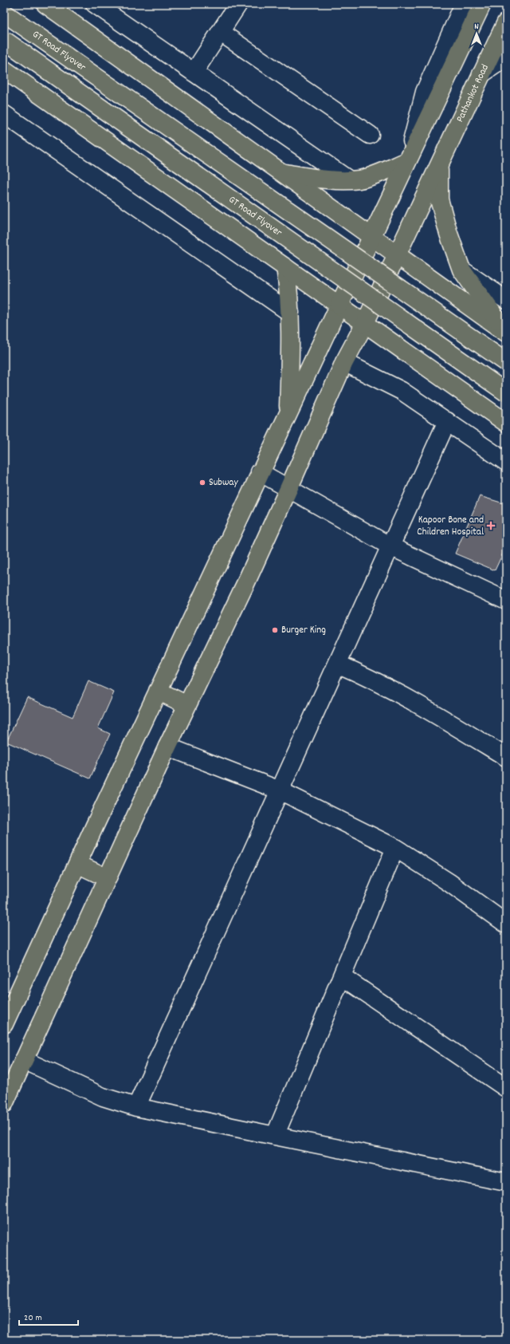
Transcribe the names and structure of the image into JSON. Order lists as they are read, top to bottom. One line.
{"streets":{"main road":["GT Road Flyover","Pathankot Road"]},"places":{"other":["Subway","Burger King"],"health":["Kapoor Bone and Children Hospital"]},"scale_bar":"20 m","north":"top"}
